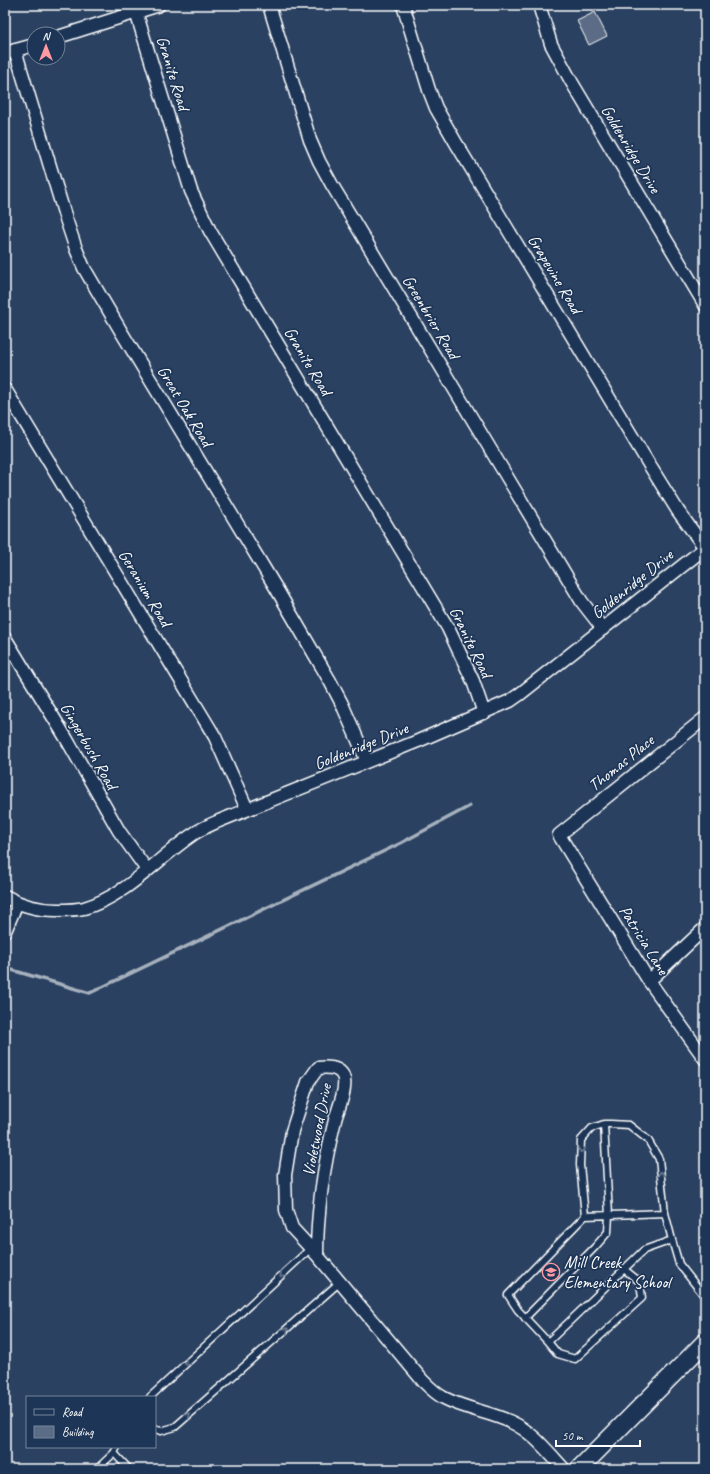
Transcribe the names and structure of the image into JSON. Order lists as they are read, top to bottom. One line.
{"streets":{"street":["Granite Road","Goldenridge Drive","Grapevine Road","Greenbrier Road","Great Oak Road","Geranium Road","Gingerbush Road","Thomas Place","Patricia Lane","Violetwood Drive"]},"crossings":[["Granite Road","Goldenridge Drive"],["Goldenridge Drive","Grapevine Road"],["Goldenridge Drive","Greenbrier Road"],["Goldenridge Drive","Great Oak Road"],["Goldenridge Drive","Geranium Road"],["Goldenridge Drive","Gingerbush Road"],["Thomas Place","Patricia Lane"]],"places":{"school or university":["Mill Creek Elementary School"]},"legend":["Road","Building"],"scale_bar":"50 m","north":"top"}
